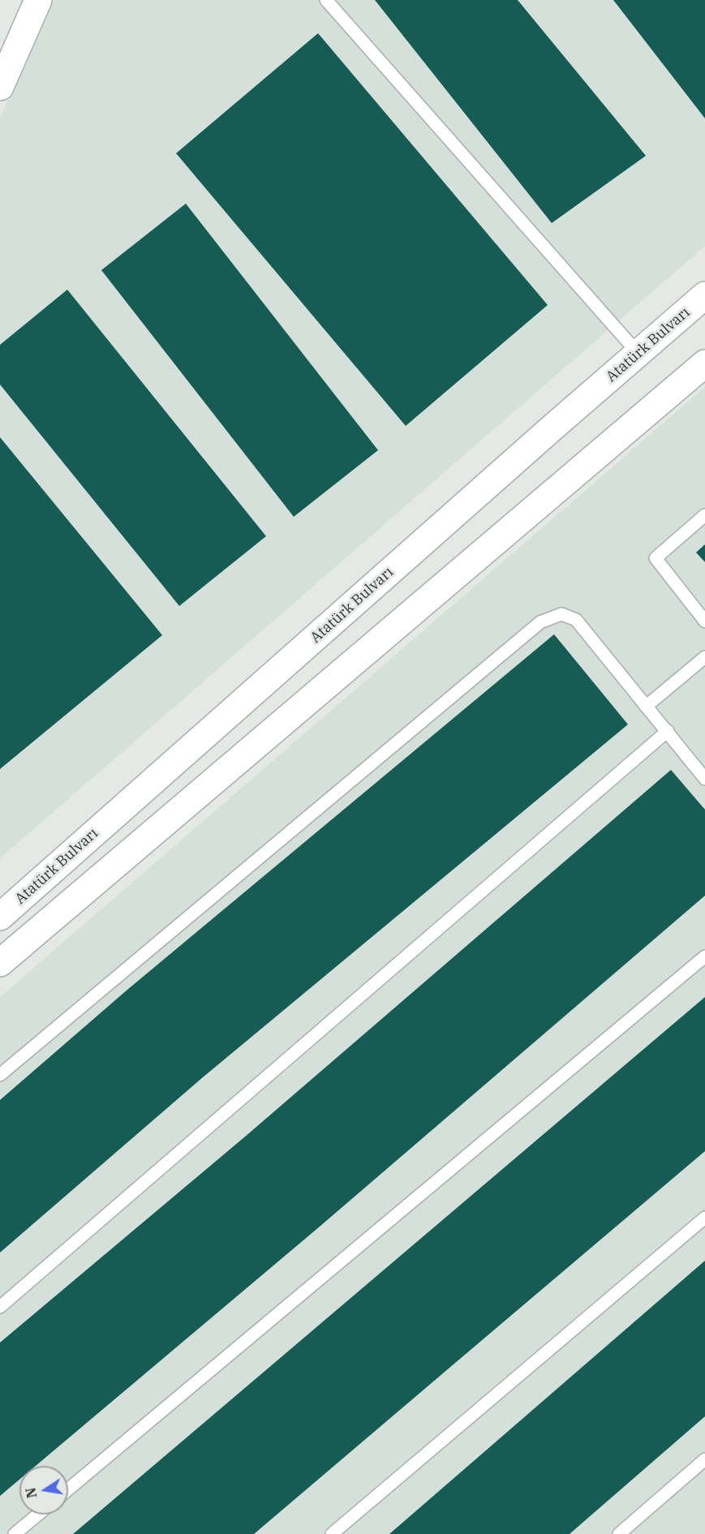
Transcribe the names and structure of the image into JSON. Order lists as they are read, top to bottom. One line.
{"streets":{"main road":["Atatürk Bulvarı"]},"north":"left"}
